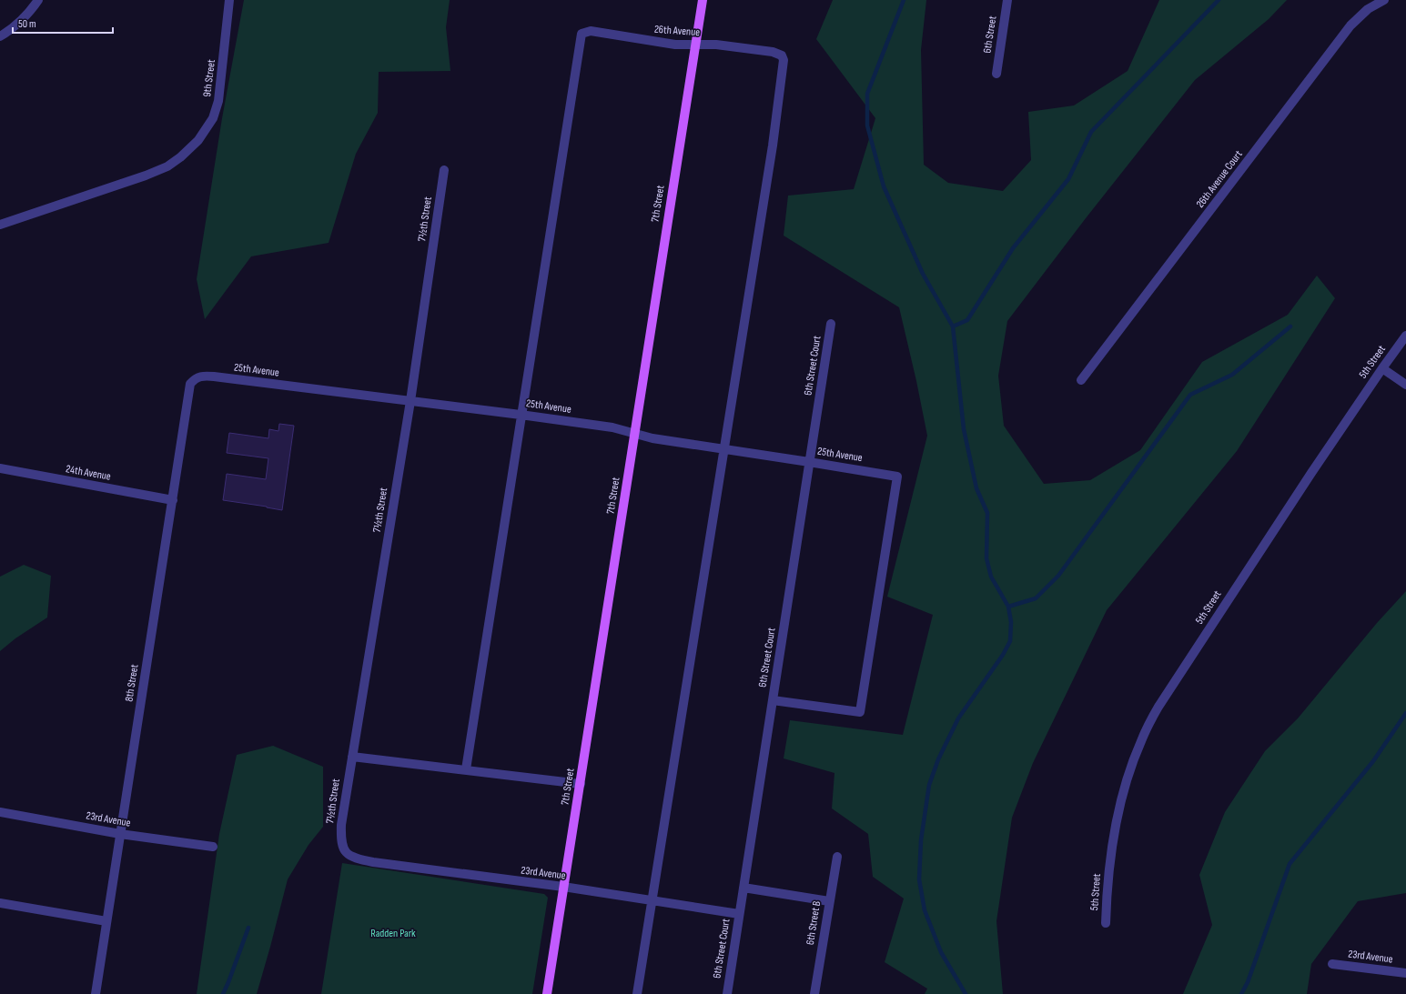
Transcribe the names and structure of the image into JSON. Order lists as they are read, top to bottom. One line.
{"streets":{"main road":["7th Street"],"street":["26th Avenue","6th Street","9th Street","26th Avenue Court","7½th Street","5th Street","6th Street Court","25th Avenue","24th Avenue","8th Street","23rd Avenue","6th Street B"]},"crossings":[["26th Avenue","7th Street"],["26th Avenue","25th Avenue"],["7th Street","25th Avenue"],["7th Street","23rd Avenue"],["7½th Street","25th Avenue"],["7½th Street","23rd Avenue"],["6th Street Court","25th Avenue"],["6th Street Court","23rd Avenue"],["25th Avenue","8th Street"],["24th Avenue","8th Street"],["8th Street","23rd Avenue"]],"parks":["Radden Park"],"scale_bar":"50 m"}
